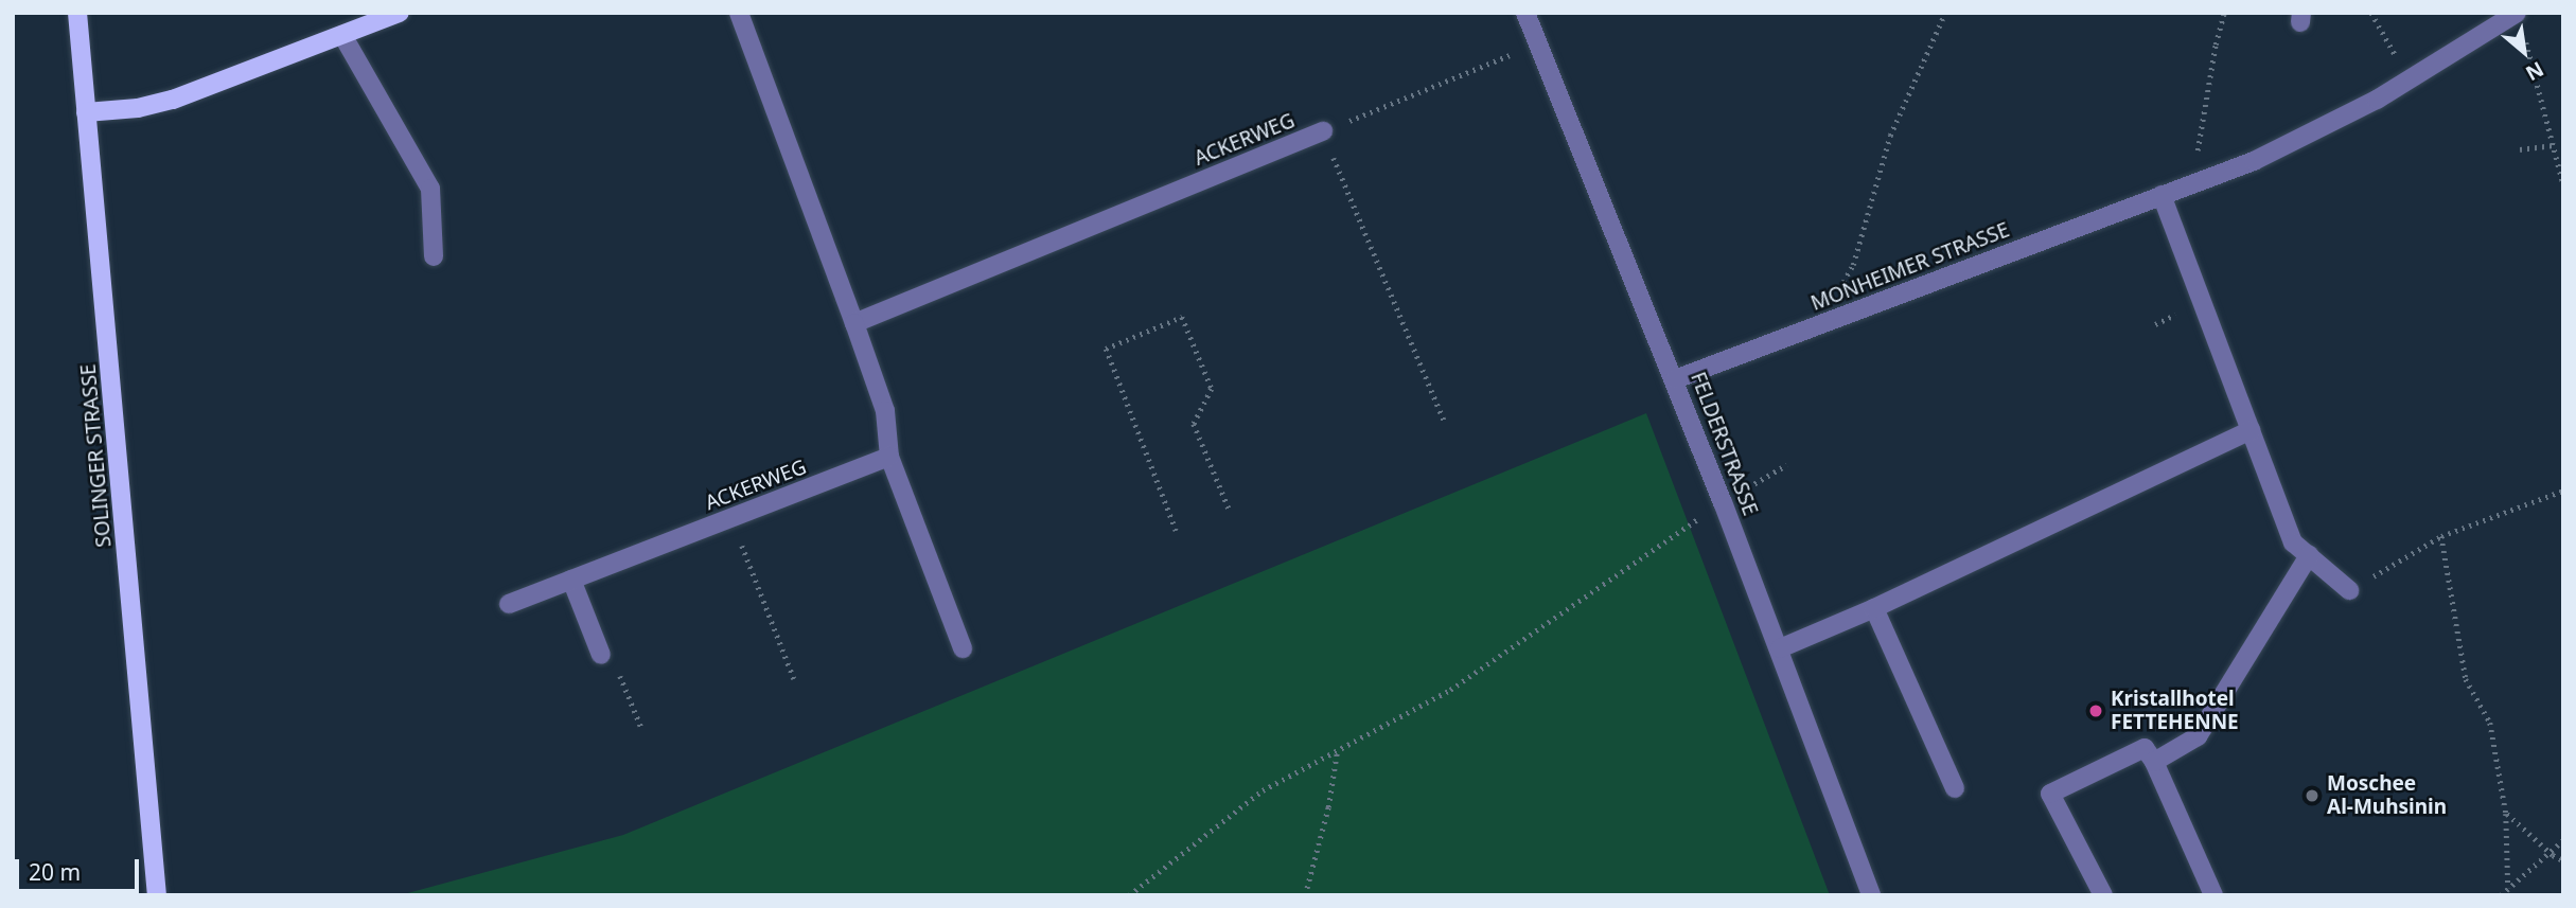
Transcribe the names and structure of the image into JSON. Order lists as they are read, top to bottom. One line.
{"streets":{"main road":["SOLINGER STRASSE"],"street":["ACKERWEG","MONHEIMER STRASSE","FELDERSTRASSE"]},"crossings":[["MONHEIMER STRASSE","FELDERSTRASSE"]],"places":["Kristallhotel FETTEHENNE","Moschee Al-Muhsinin"],"scale_bar":"20 m","north":"bottom right"}
